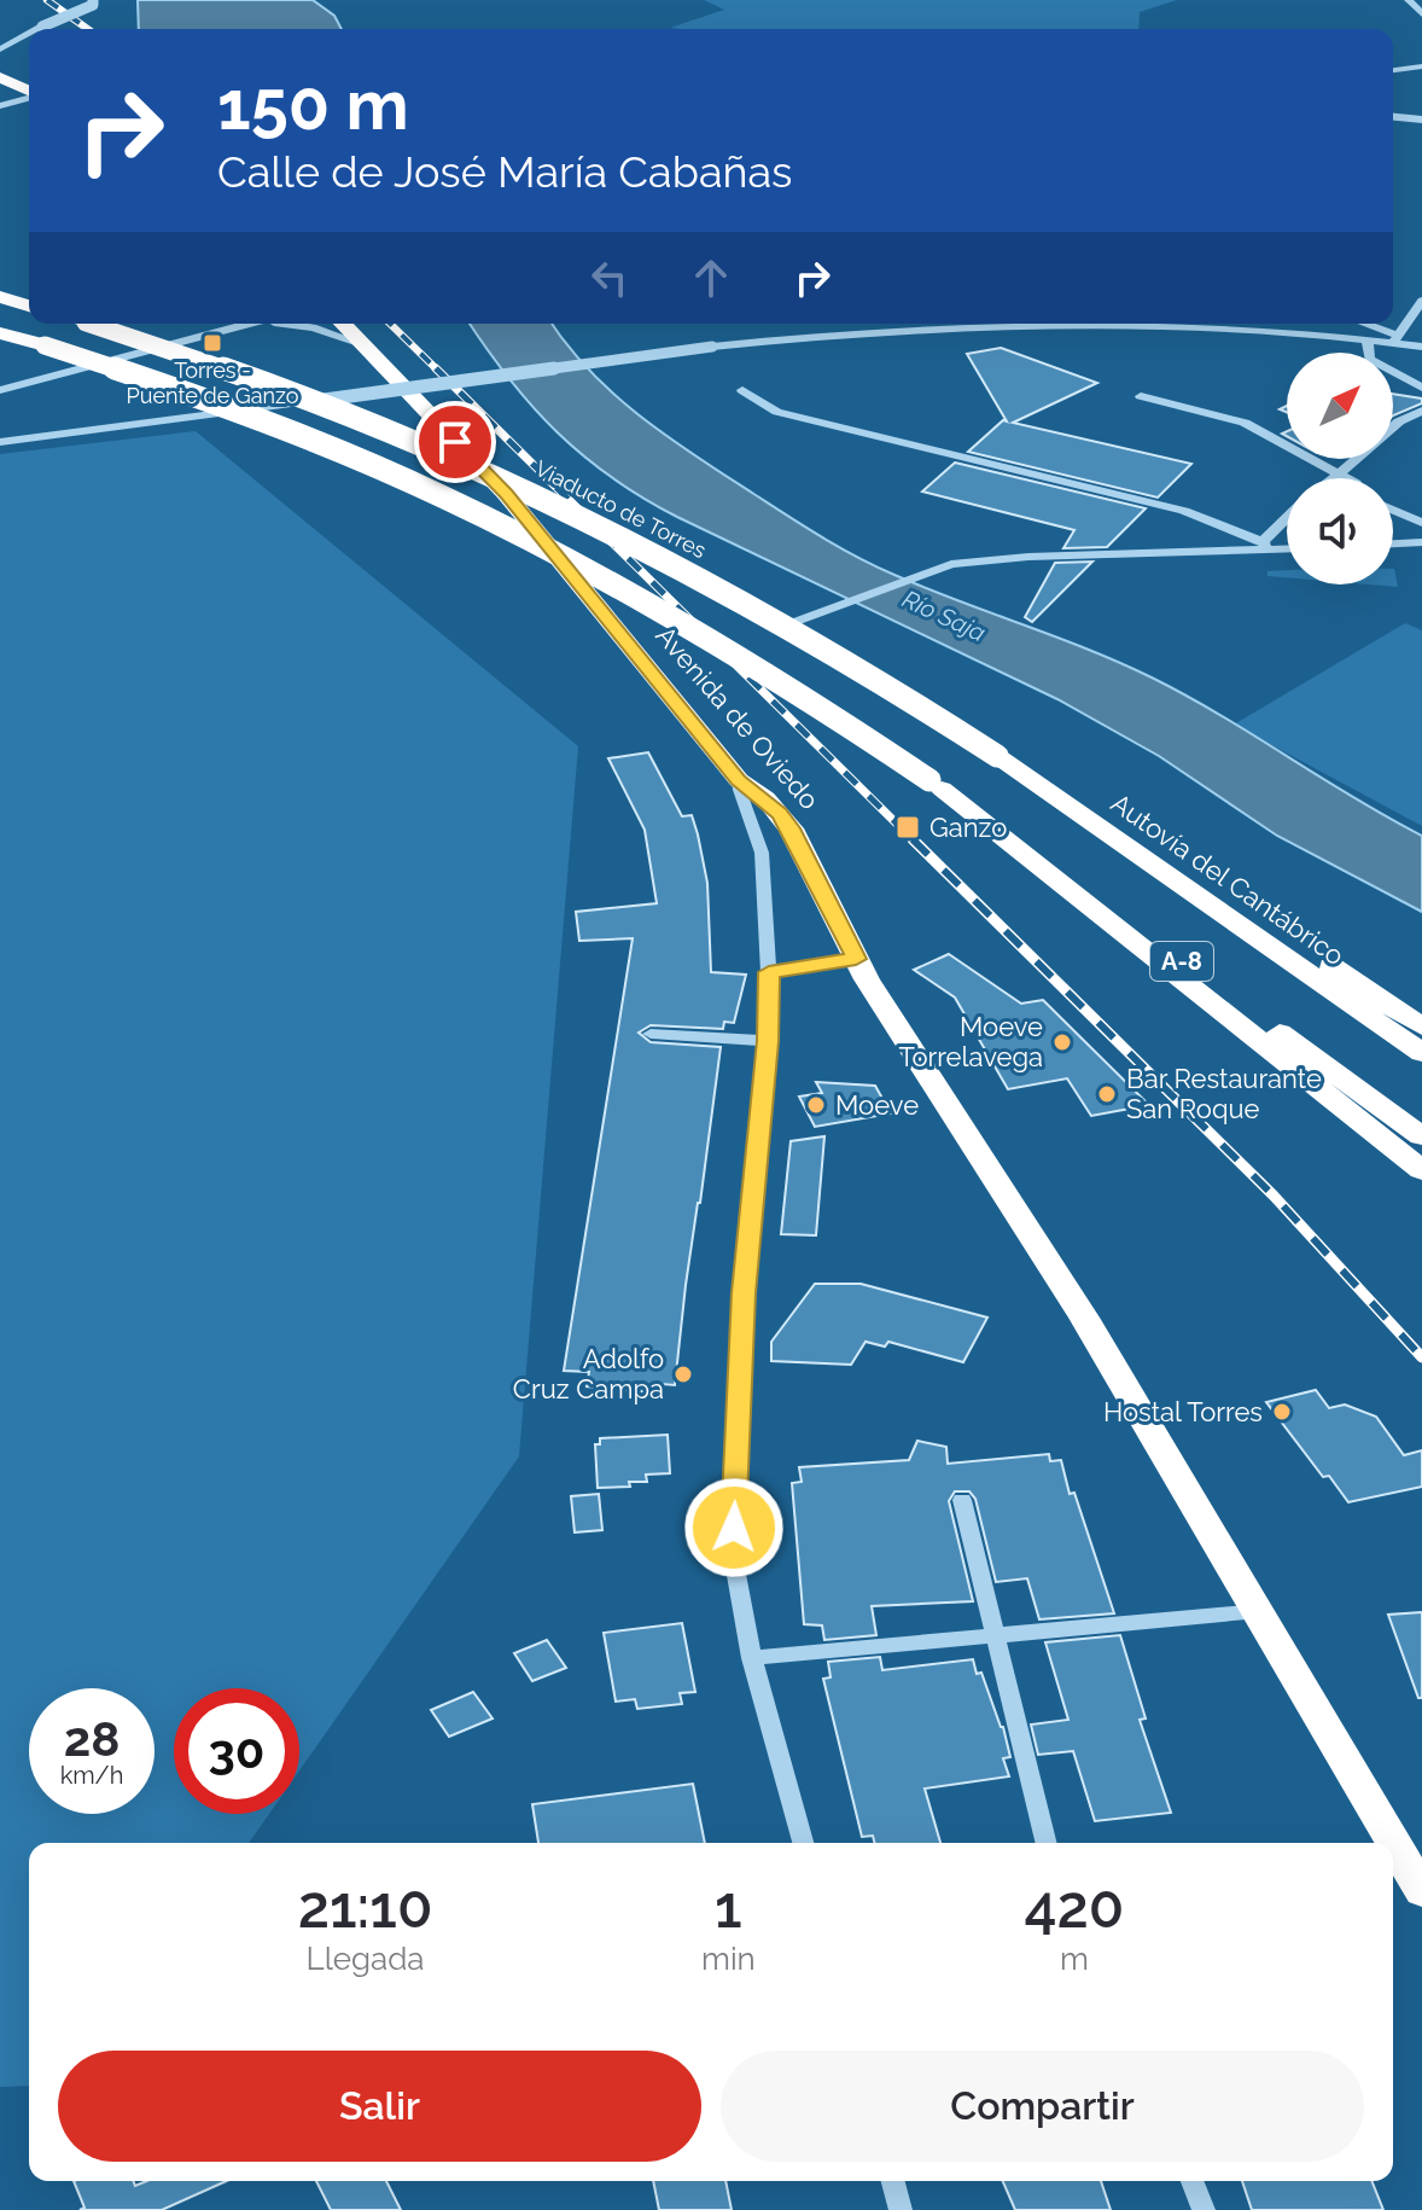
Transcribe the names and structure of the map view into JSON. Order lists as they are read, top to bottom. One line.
{"streets":{"highway":["Viaducto de Torres","Avenida de Oviedo","Autovía del Cantábrico","A-8"]},"crossings":[["Viaducto de Torres","Autovía del Cantábrico"]],"water":["Río Saja"],"places":{"transit":["Torres - Puente de Ganzo","Ganzo"],"other":["Moeve Torrelavega","Bar Restaurante San Roque","Moeve","Adolfo Cruz Campa","Hostal Torres"]},"north":"top right","page":{"turn":["150 m","Calle de José María Cabañas"],"speed":"28 km/h","limit":"30","eta":["21:10","Llegada","1","min","420","m"],"buttons":["Salir","Compartir"]}}
